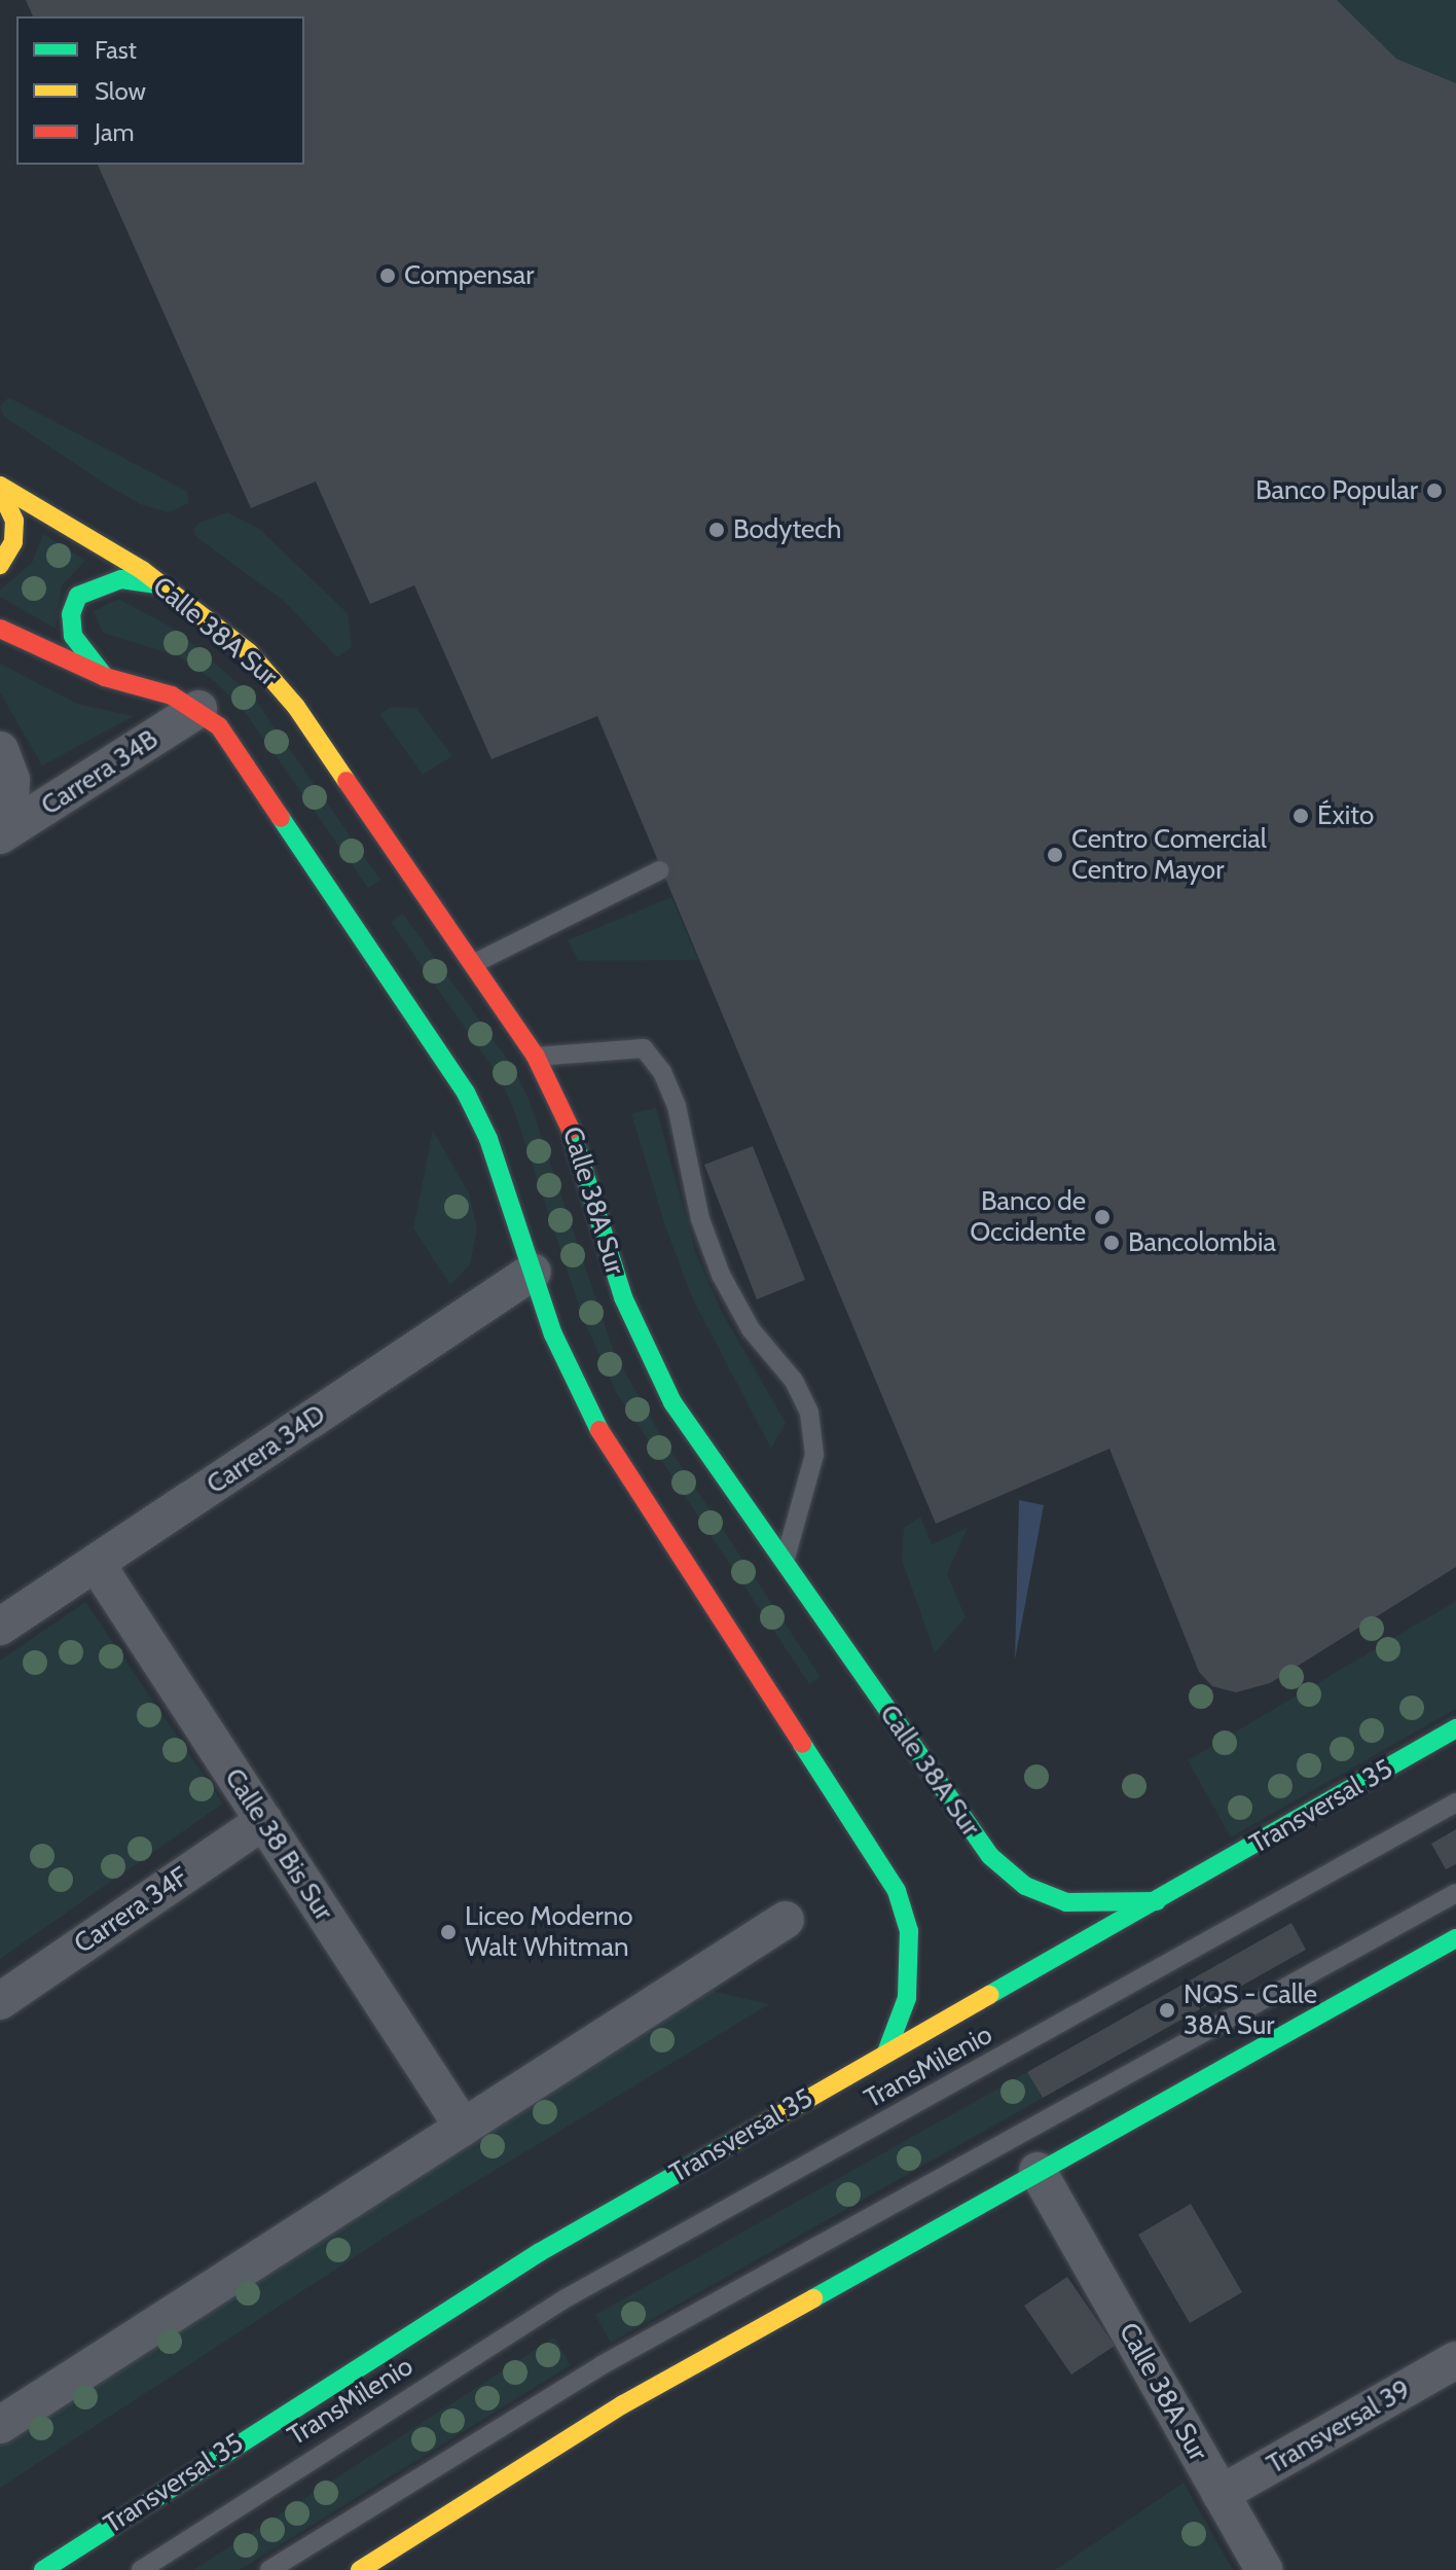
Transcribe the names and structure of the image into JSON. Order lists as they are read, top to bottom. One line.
{"streets":{"main road":["Calle 38A Sur","Transversal 35"],"street":["Carrera 34B","Carrera 34D","Calle 38 Bis Sur","Carrera 34F","Transversal 39"],"lane":["TransMilenio"]},"crossings":[["Calle 38A Sur","Transversal 35"],["Calle 38A Sur","Transversal 39"],["Carrera 34D","Calle 38 Bis Sur"],["Calle 38 Bis Sur","Carrera 34F"]],"places":["Compensar","Banco Popular","Bodytech","Éxito","Centro Comercial Centro Mayor","Banco de Occidente","Bancolombia","Liceo Moderno Walt Whitman","NQS - Calle 38A Sur"],"legend":["Fast","Slow","Jam"]}
